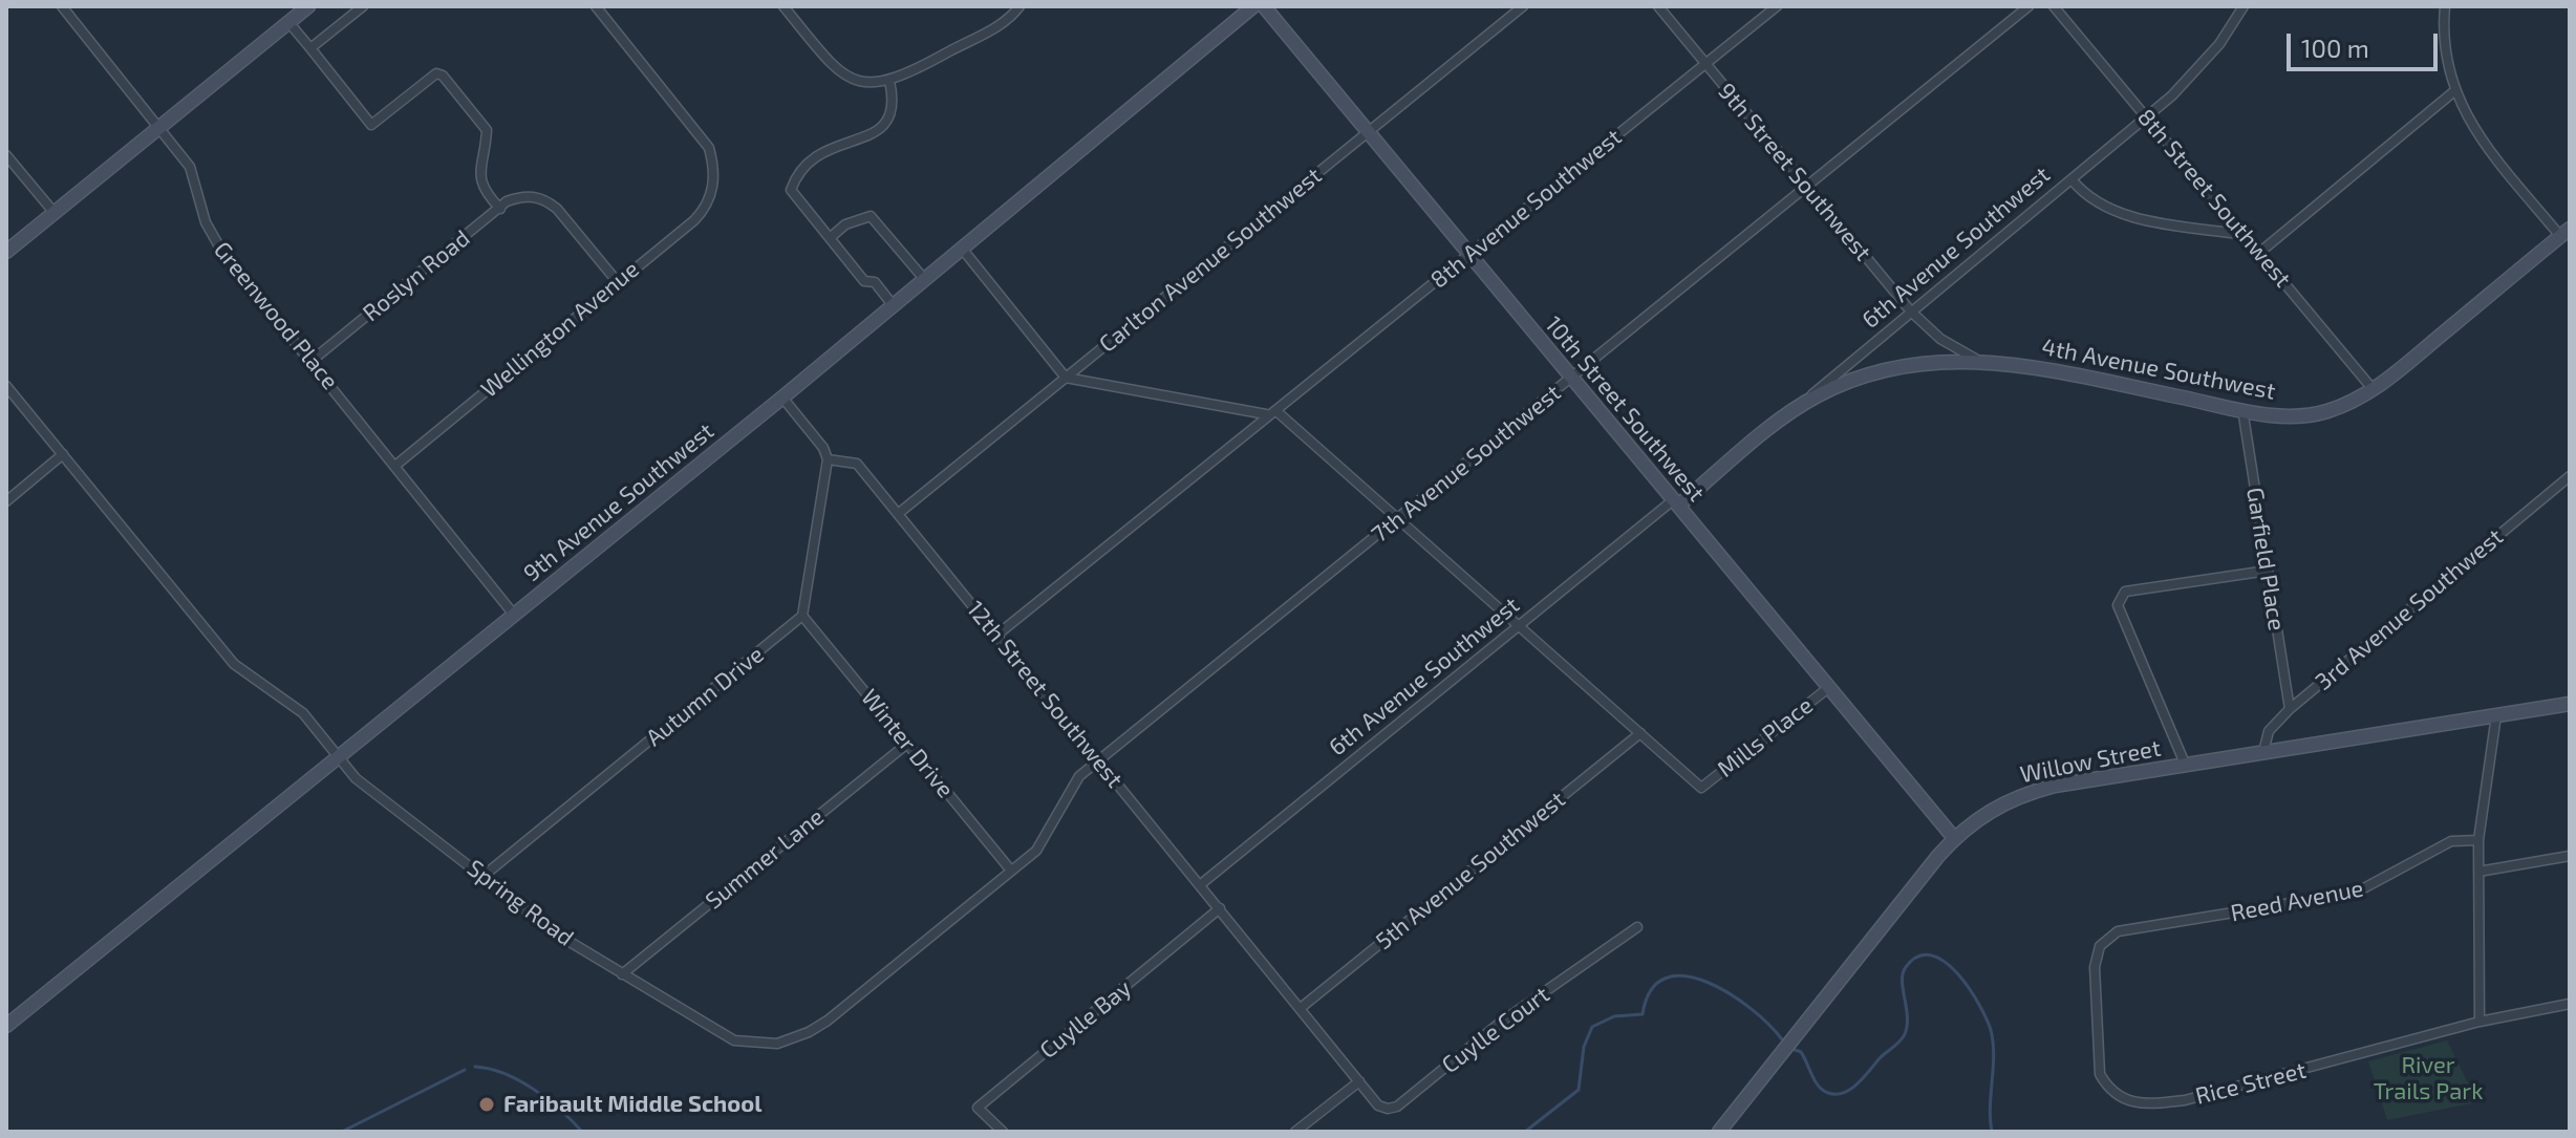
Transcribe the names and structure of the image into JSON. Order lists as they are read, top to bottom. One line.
{"streets":{"street":["9th Street Southwest","8th Street Southwest","8th Avenue Southwest","6th Avenue Southwest","Carlton Avenue Southwest","Roslyn Road","Greenwood Place","Wellington Avenue","4th Avenue Southwest","10th Street Southwest","7th Avenue Southwest","9th Avenue Southwest","Garfield Place","3rd Avenue Southwest","12th Street Southwest","Autumn Drive","Mills Place","Winter Drive","Willow Street","Summer Lane","5th Avenue Southwest","Reed Avenue","Spring Road","Cuylle Bay","Cuylle Court","Rice Street"]},"crossings":[["9th Street Southwest","8th Avenue Southwest"],["9th Street Southwest","6th Avenue Southwest"],["9th Street Southwest","4th Avenue Southwest"],["9th Street Southwest","7th Avenue Southwest"],["8th Street Southwest","6th Avenue Southwest"],["8th Street Southwest","4th Avenue Southwest"],["8th Avenue Southwest","10th Street Southwest"],["8th Avenue Southwest","12th Street Southwest"],["6th Avenue Southwest","4th Avenue Southwest"],["6th Avenue Southwest","10th Street Southwest"],["6th Avenue Southwest","12th Street Southwest"],["Carlton Avenue Southwest","10th Street Southwest"],["Carlton Avenue Southwest","12th Street Southwest"],["Roslyn Road","Greenwood Place"],["Roslyn Road","Wellington Avenue"],["Greenwood Place","Wellington Avenue"],["Greenwood Place","9th Avenue Southwest"],["4th Avenue Southwest","Garfield Place"],["10th Street Southwest","7th Avenue Southwest"],["10th Street Southwest","Mills Place"],["10th Street Southwest","Willow Street"],["7th Avenue Southwest","12th Street Southwest"],["7th Avenue Southwest","Spring Road"],["9th Avenue Southwest","Spring Road"],["Garfield Place","3rd Avenue Southwest"],["3rd Avenue Southwest","Willow Street"],["12th Street Southwest","5th Avenue Southwest"],["12th Street Southwest","Spring Road"],["12th Street Southwest","Cuylle Bay"],["Autumn Drive","Winter Drive"],["Autumn Drive","Spring Road"],["Mills Place","5th Avenue Southwest"],["Winter Drive","Summer Lane"],["Winter Drive","Spring Road"],["Summer Lane","Spring Road"],["Reed Avenue","Rice Street"]],"parks":["River Trails Park"],"places":["Faribault Middle School"],"scale_bar":"100 m"}
